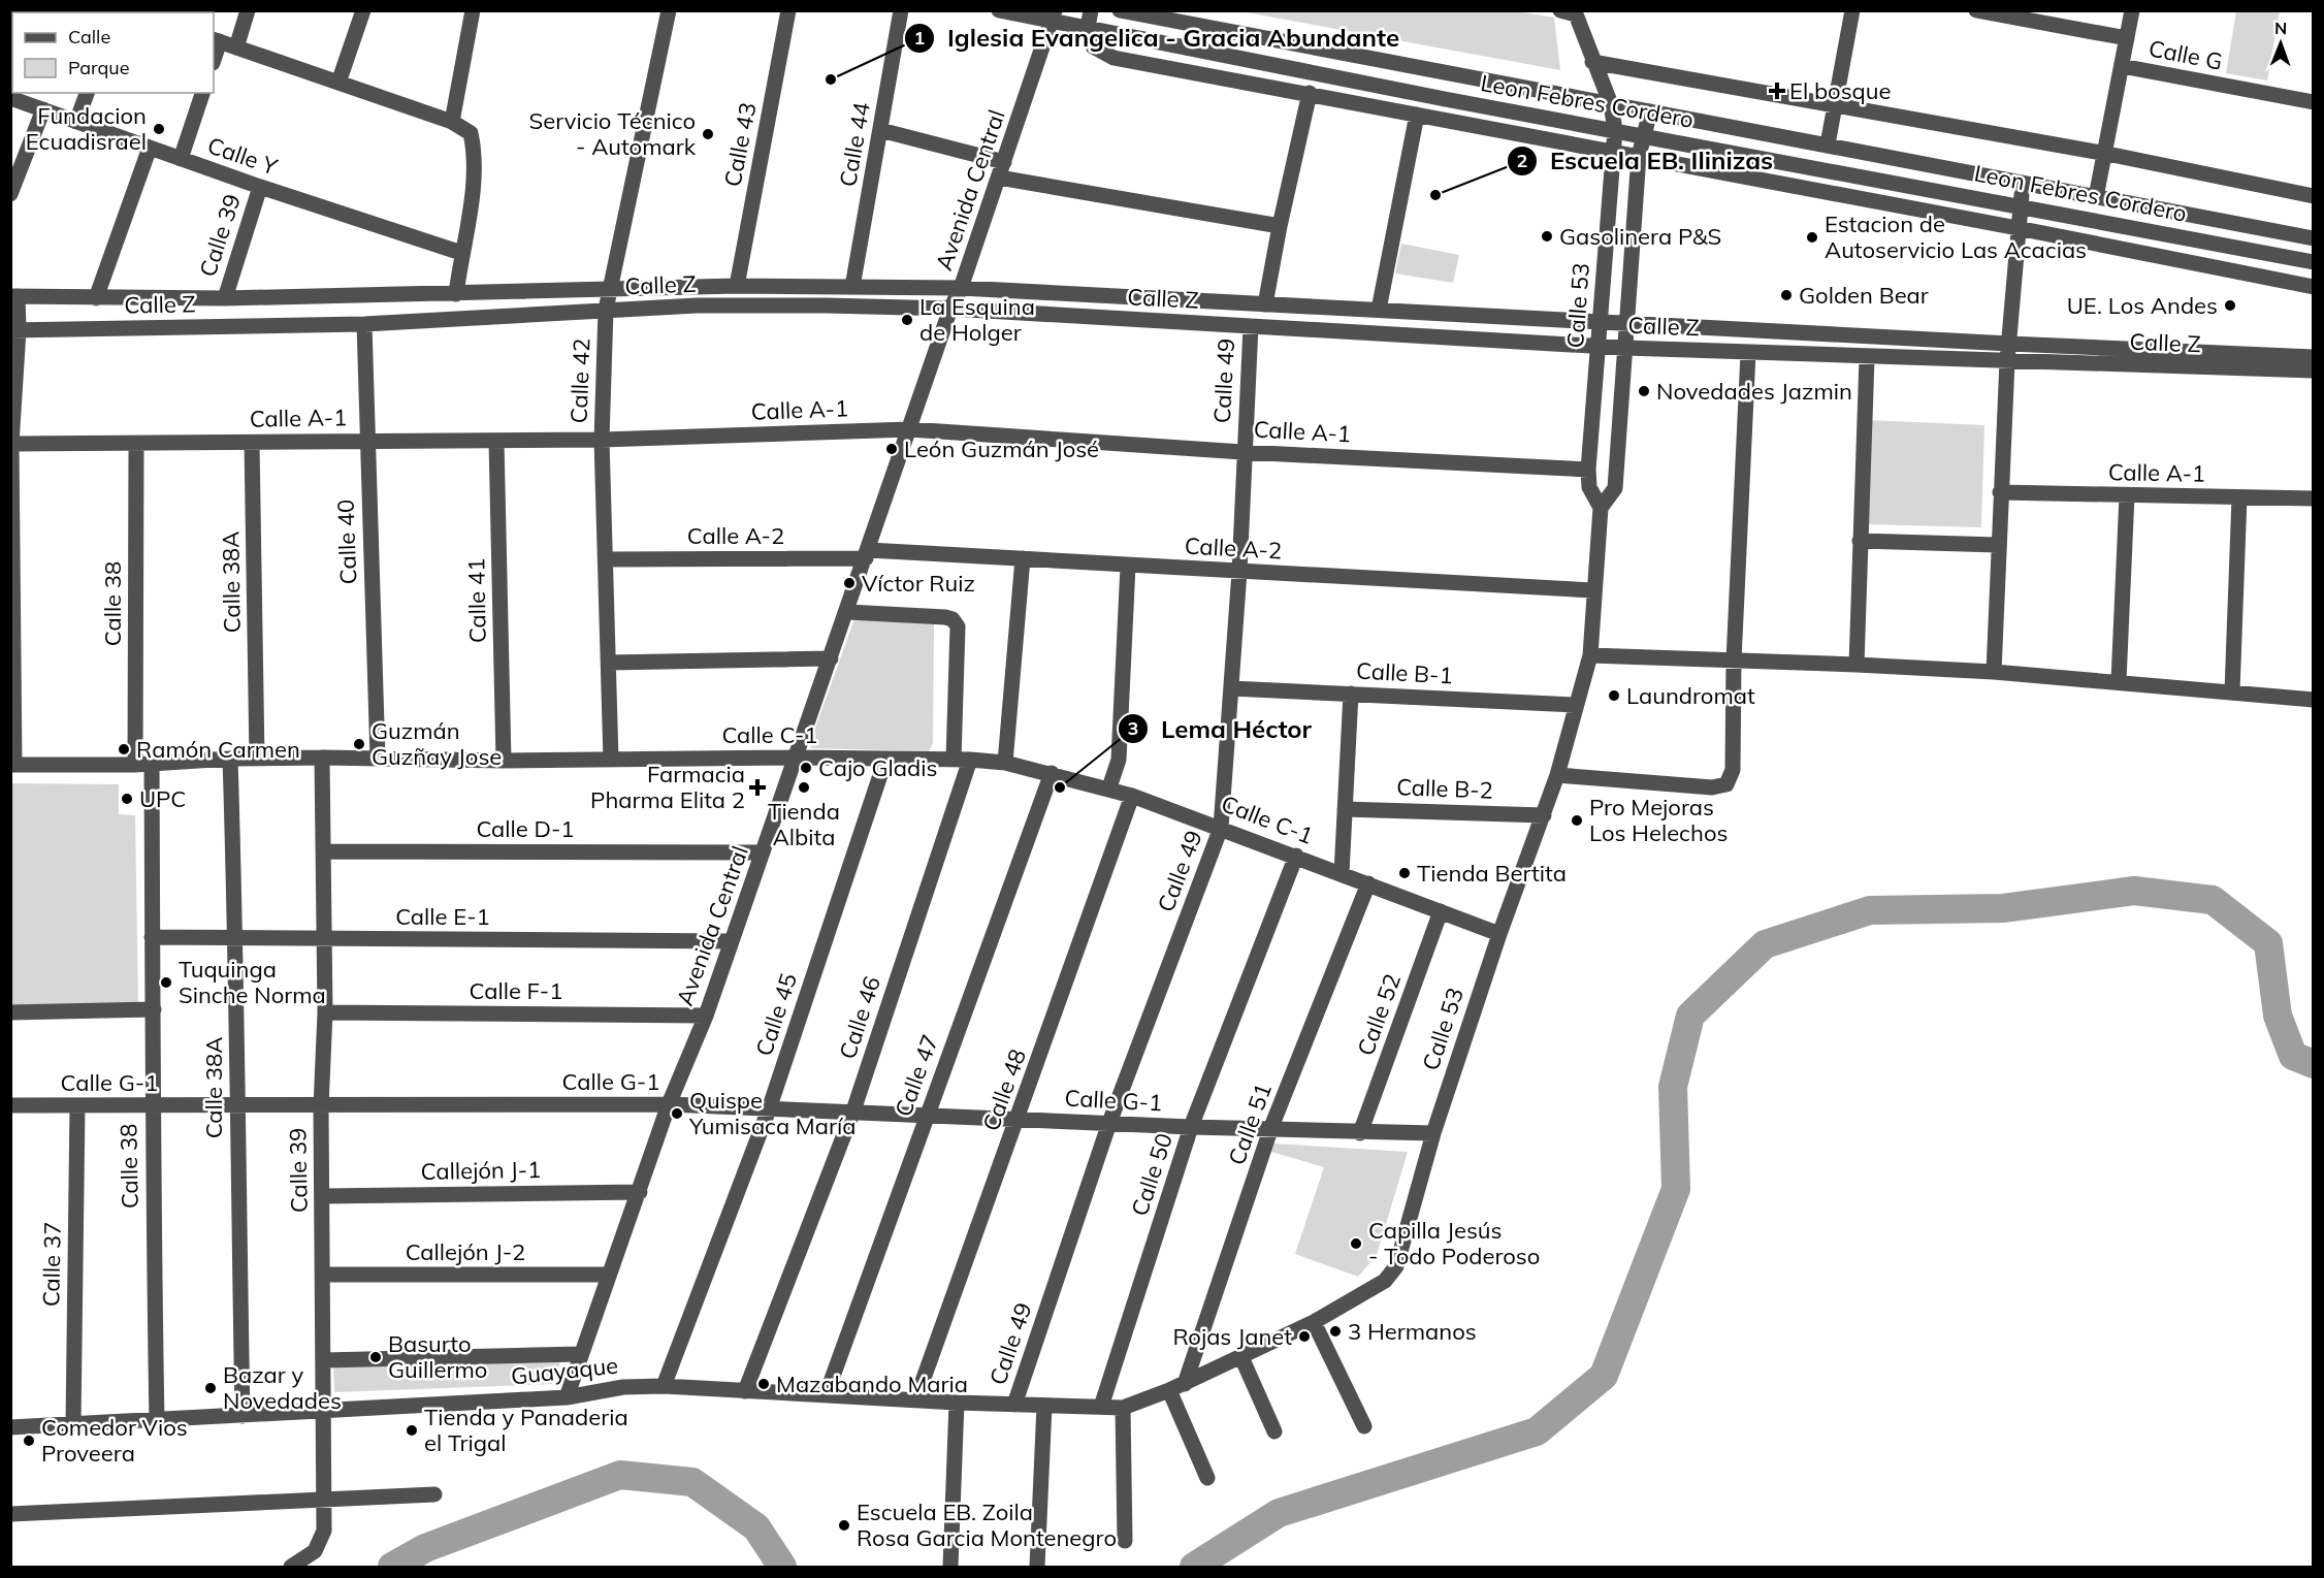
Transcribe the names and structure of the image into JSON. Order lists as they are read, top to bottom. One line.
{"streets":{"street":["Calle G","Leon Febres Cordero","Calle 43","Calle 44","Calle Y","Avenida Central","Calle 39","Calle Z","Calle 53","Calle 42","Calle 49","Calle A-1","Calle A-2","Calle 40","Calle 38A","Calle 41","Calle 38","Calle B-1","Calle C-1","Calle B-2","Calle D-1","Calle E-1","Calle F-1","Calle 45","Calle 52","Calle 46","Calle 47","Calle G-1","Calle 48","Calle 51","Callejón J-1","Calle 50","Callejón J-2","Calle 37","Guayaque"]},"crossings":[["Leon Febres Cordero","Avenida Central"],["Leon Febres Cordero","Calle 53"],["Calle 43","Calle Z"],["Calle 44","Calle Z"],["Calle Y","Calle 39"],["Avenida Central","Calle Z"],["Avenida Central","Calle A-1"],["Avenida Central","Calle A-2"],["Avenida Central","Calle C-1"],["Avenida Central","Calle D-1"],["Avenida Central","Calle E-1"],["Avenida Central","Calle F-1"],["Avenida Central","Calle G-1"],["Avenida Central","Callejón J-1"],["Avenida Central","Callejón J-2"],["Avenida Central","Guayaque"],["Calle 39","Calle Z"],["Calle 39","Calle C-1"],["Calle 39","Calle D-1"],["Calle 39","Calle E-1"],["Calle 39","Calle F-1"],["Calle 39","Calle G-1"],["Calle 39","Callejón J-1"],["Calle 39","Callejón J-2"],["Calle 39","Guayaque"],["Calle Z","Calle 53"],["Calle Z","Calle 42"],["Calle Z","Calle 49"],["Calle Z","Calle 40"],["Calle 53","Calle A-1"],["Calle 53","Calle A-2"],["Calle 53","Calle B-1"],["Calle 53","Calle C-1"],["Calle 53","Calle B-2"],["Calle 53","Calle G-1"],["Calle 53","Calle 51"],["Calle 53","Guayaque"],["Calle 42","Calle A-1"],["Calle 42","Calle A-2"],["Calle 42","Calle C-1"],["Calle 49","Calle A-1"],["Calle 49","Calle A-2"],["Calle 49","Calle B-1"],["Calle 49","Calle C-1"],["Calle 49","Calle G-1"],["Calle 49","Guayaque"],["Calle A-1","Calle 40"],["Calle A-1","Calle 38A"],["Calle A-1","Calle 41"],["Calle A-1","Calle 38"],["Calle 40","Calle C-1"],["Calle 38A","Calle C-1"],["Calle 38A","Calle E-1"],["Calle 38A","Calle G-1"],["Calle 38A","Guayaque"],["Calle 41","Calle C-1"],["Calle 38","Calle C-1"],["Calle 38","Calle E-1"],["Calle 38","Calle G-1"],["Calle 38","Guayaque"],["Calle C-1","Calle 45"],["Calle C-1","Calle 52"],["Calle C-1","Calle 46"],["Calle C-1","Calle 47"],["Calle C-1","Calle 48"],["Calle C-1","Calle 51"],["Calle C-1","Calle 50"],["Calle 45","Calle G-1"],["Calle 45","Guayaque"],["Calle 52","Calle G-1"],["Calle 46","Calle G-1"],["Calle 46","Guayaque"],["Calle 47","Calle G-1"],["Calle 47","Guayaque"],["Calle G-1","Calle 48"],["Calle G-1","Calle 51"],["Calle G-1","Calle 50"],["Calle G-1","Calle 37"],["Calle 48","Guayaque"],["Calle 50","Guayaque"],["Calle 37","Guayaque"]],"places":{"other":["Iglesia Evangelica - Gracia Abundante","Fundacion Ecuadisrael","Servicio Técnico - Automark","Escuela EB. Ilinizas","Gasolinera P&S","Estacion de Autoservicio Las Acacias","Golden Bear","UE. Los Andes","La Esquina de Holger","Novedades Jazmin","León Guzmán José","Víctor Ruiz","Laundromat","Guzmán Guzñay Jose","Ramón Carmen","Cajo Gladis","Tienda Albita","Lema Héctor","UPC","Pro Mejoras Los Helechos","Tienda Bertita","Tuquinga Sinche Norma","Quispe Yumisaca María","Capilla Jesús - Todo Poderoso","3 Hermanos","Rojas Janet","Basurto Guillermo","Mazabando Maria","Bazar y Novedades","Tienda y Panaderia el Trigal","Comedor Vios Proveera","Escuela EB. Zoila Rosa Garcia Montenegro"],"health":["El bosque","Farmacia Pharma Elita 2"]},"legend":["Calle","Parque"],"north":"top"}
